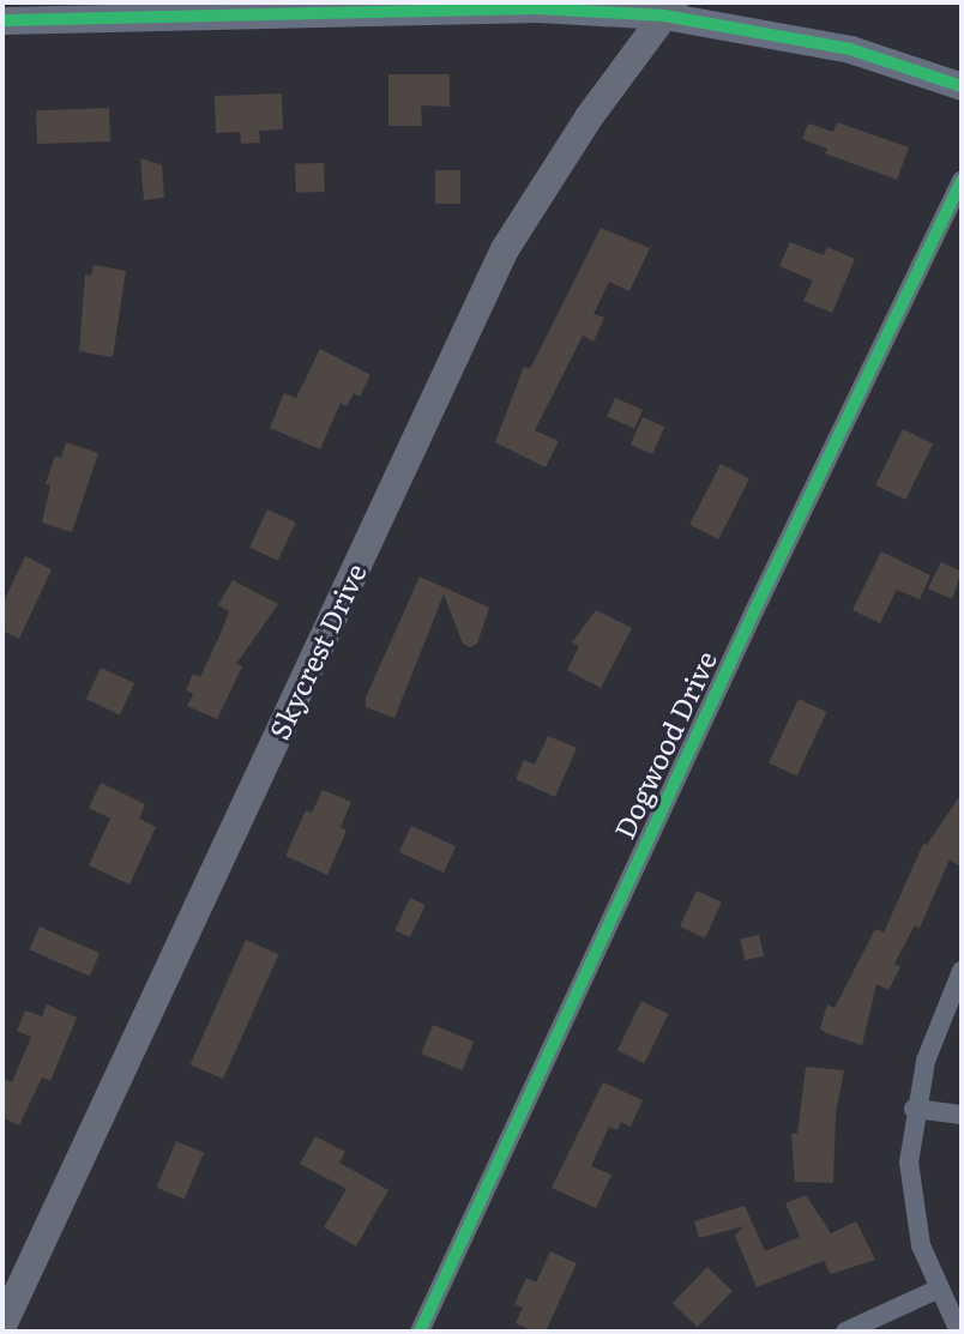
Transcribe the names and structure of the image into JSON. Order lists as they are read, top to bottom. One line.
{"streets":{"main road":["Skycrest Drive"],"street":["Dogwood Drive"]}}
